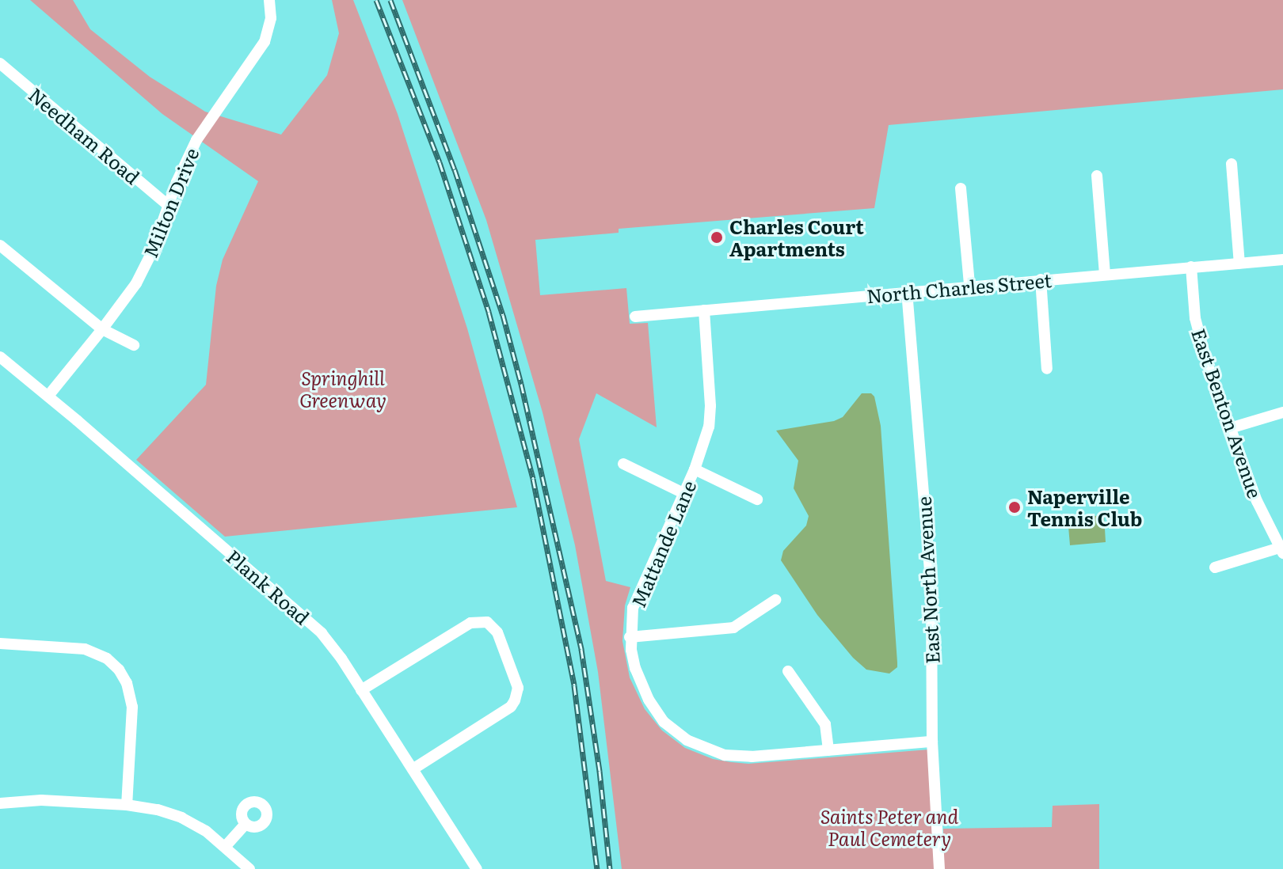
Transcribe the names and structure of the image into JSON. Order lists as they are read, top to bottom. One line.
{"streets":{"street":["Needham Road","Milton Drive","North Charles Street","East Benton Avenue","Mattande Lane","East North Avenue","Plank Road"]},"crossings":[["Needham Road","Milton Drive"],["Milton Drive","Plank Road"],["North Charles Street","East Benton Avenue"],["North Charles Street","Mattande Lane"],["North Charles Street","East North Avenue"],["Mattande Lane","East North Avenue"]],"parks":["Springhill Greenway","Saints Peter and Paul Cemetery"],"places":["Charles Court Apartments","Naperville Tennis Club"]}
